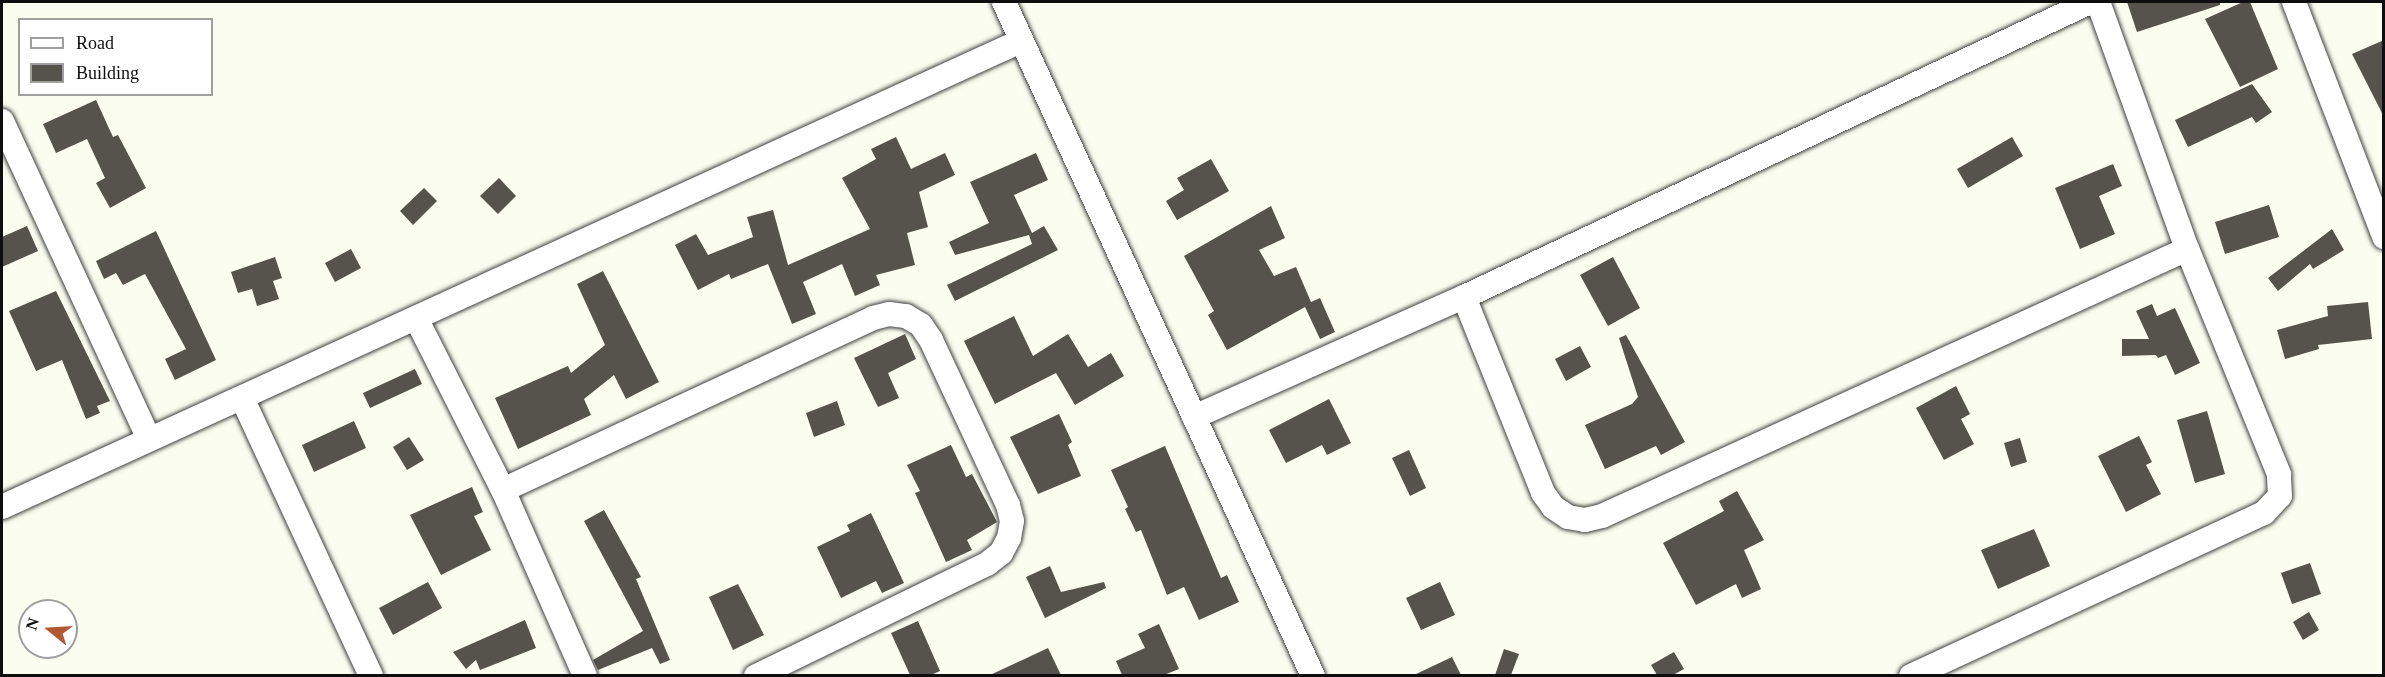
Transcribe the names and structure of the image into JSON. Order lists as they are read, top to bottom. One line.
{"legend":["Road","Building"],"north":"left"}
